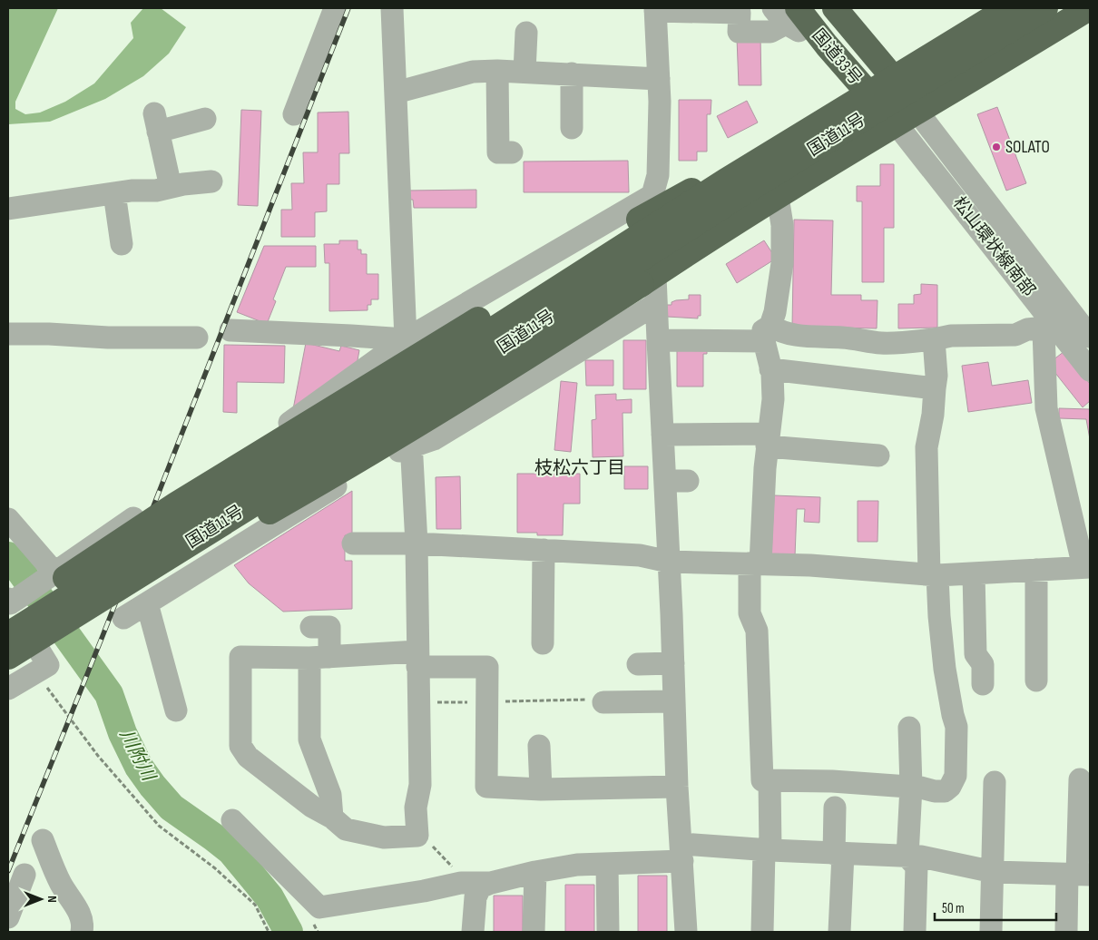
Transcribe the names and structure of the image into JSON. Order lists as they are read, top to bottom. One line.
{"streets":{"highway":["国道33号","国道11号"],"street":["松山環状線南部"]},"crossings":[["国道33号","国道11号"],["国道33号","松山環状線南部"]],"districts":["枝松六丁目"],"water":["川附川"],"places":["SOLATO"],"scale_bar":"50 m","north":"right"}
